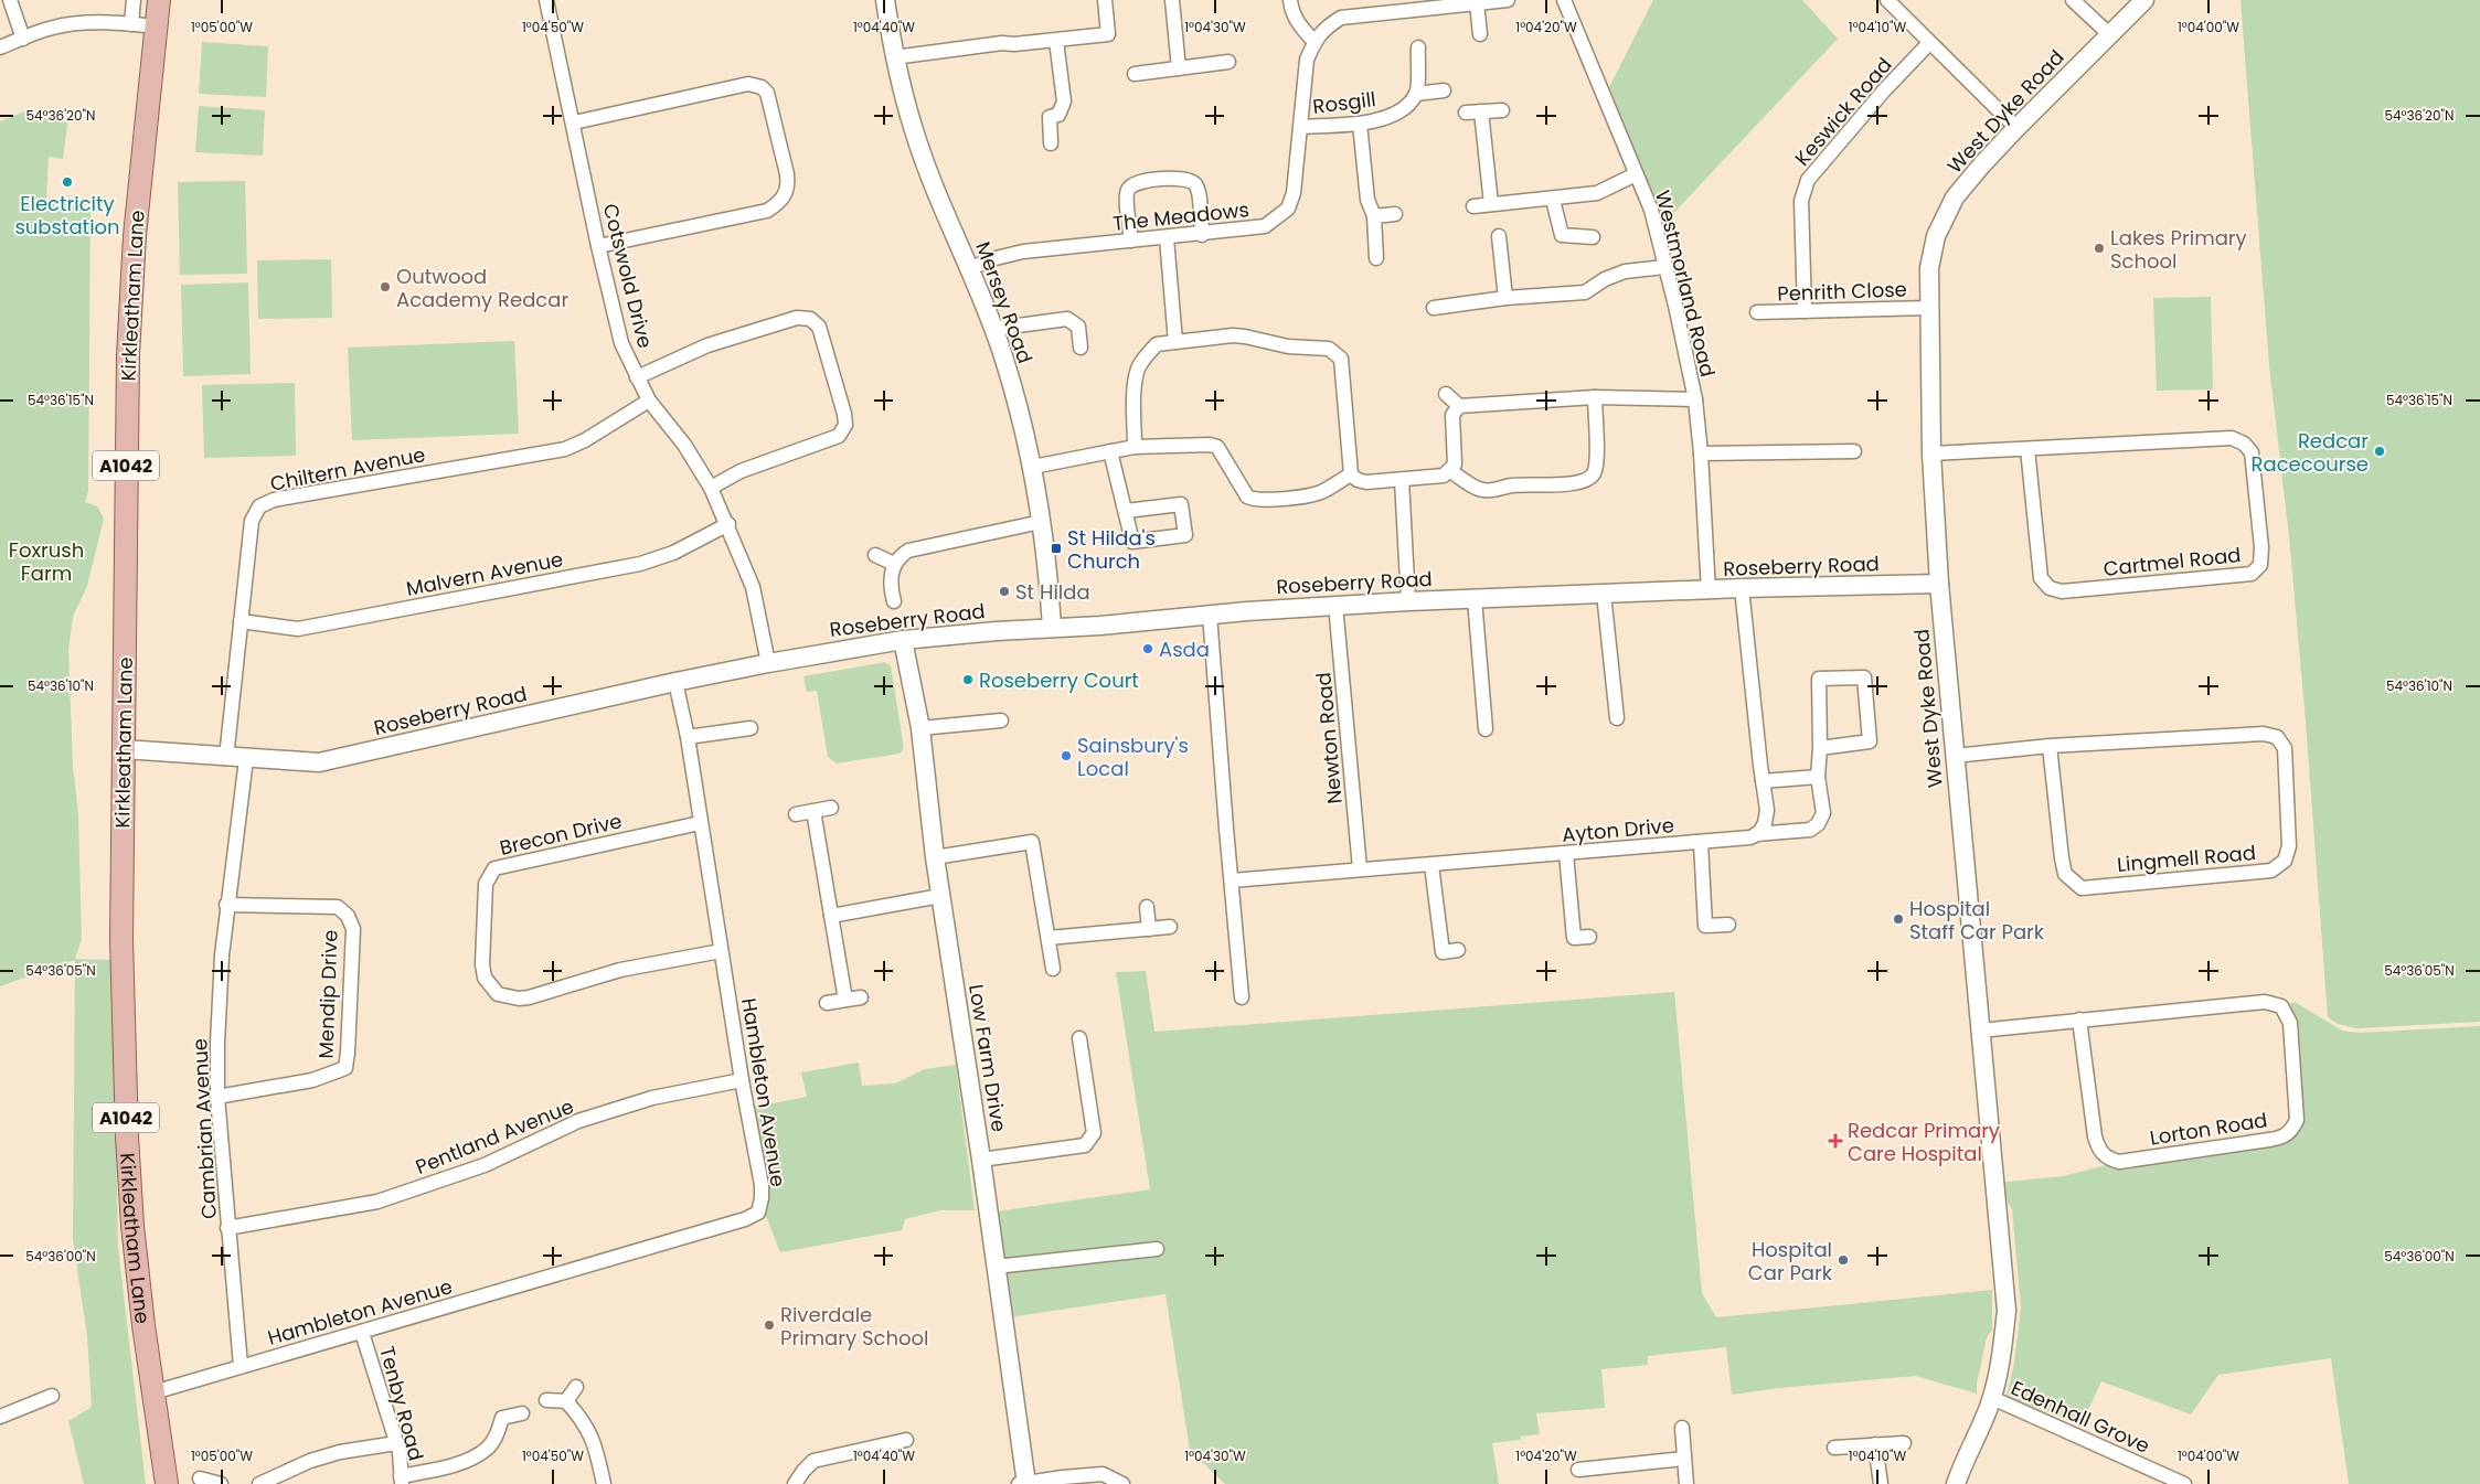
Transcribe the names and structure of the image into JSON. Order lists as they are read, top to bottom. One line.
{"streets":{"main road":["Kirkleatham Lane","A1042"],"street":["Rosgill","Keswick Road","West Dyke Road","The Meadows","Cotswold Drive","Westmorland Road","Penrith Close","Mersey Road","Chiltern Avenue","Cartmel Road","Roseberry Road","Malvern Avenue","Newton Road","Ayton Drive","Brecon Drive","Lingmell Road","Mendip Drive","Low Farm Drive","Hambleton Avenue","Cambrian Avenue","Lorton Road","Pentland Avenue","Tenby Road","Edenhall Grove"]},"crossings":[["Rosgill","The Meadows"],["Keswick Road","Penrith Close"],["West Dyke Road","Penrith Close"],["West Dyke Road","Cartmel Road"],["West Dyke Road","Roseberry Road"],["West Dyke Road","Lingmell Road"],["West Dyke Road","Lorton Road"],["West Dyke Road","Edenhall Grove"],["The Meadows","Mersey Road"],["Cotswold Drive","Chiltern Avenue"],["Cotswold Drive","Roseberry Road"],["Cotswold Drive","Malvern Avenue"],["Westmorland Road","Roseberry Road"],["Kirkleatham Lane","Roseberry Road"],["Kirkleatham Lane","Hambleton Avenue"],["Mersey Road","Roseberry Road"],["Chiltern Avenue","Roseberry Road"],["Chiltern Avenue","Malvern Avenue"],["Roseberry Road","Newton Road"],["Roseberry Road","Low Farm Drive"],["Roseberry Road","Hambleton Avenue"],["Roseberry Road","Cambrian Avenue"],["Newton Road","Ayton Drive"],["Brecon Drive","Hambleton Avenue"],["Mendip Drive","Cambrian Avenue"],["Hambleton Avenue","Cambrian Avenue"],["Hambleton Avenue","Pentland Avenue"],["Hambleton Avenue","Tenby Road"],["Cambrian Avenue","Pentland Avenue"]],"parks":["Foxrush Farm"],"places":{"other":["Electricity substation","Lakes Primary School","Outwood Academy Redcar","Redcar Racecourse","St Hilda","Asda","Roseberry Court","Sainsbury's Local","Hospital Staff Car Park","Hospital Car Park","Riverdale Primary School"],"transit":["St Hilda's Church"],"health":["Redcar Primary Care Hospital"]},"coordinates":["1°05'00\"W","1°04'50\"W","1°04'40\"W","1°04'30\"W","1°04'20\"W","1°04'10\"W","1°04'00\"W","54°36'20\"N","54°36'15\"N","54°36'10\"N","54°36'05\"N","54°36'00\"N"]}
